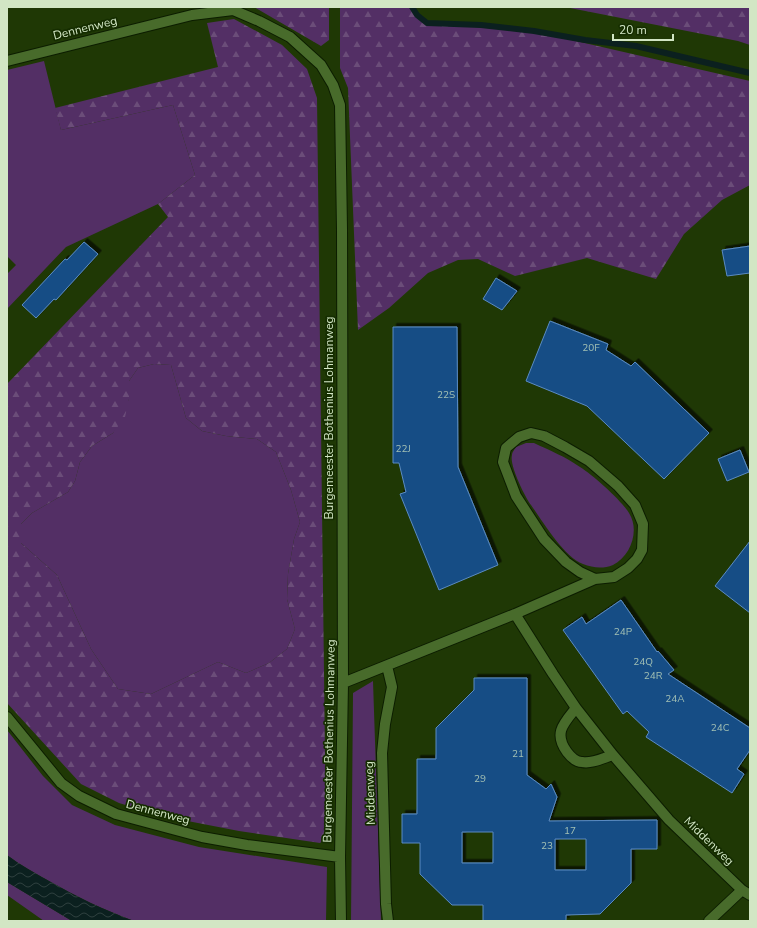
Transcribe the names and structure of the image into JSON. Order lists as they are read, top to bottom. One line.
{"streets":{"street":["Dennenweg","Burgemeester Bothenius Lohmanweg","Middenweg"]},"crossings":[["Dennenweg","Burgemeester Bothenius Lohmanweg"]],"house_numbers":["20F","22S","22J","24P","24Q","24R","24A","24C","21","29","17","23"],"scale_bar":"20 m"}
